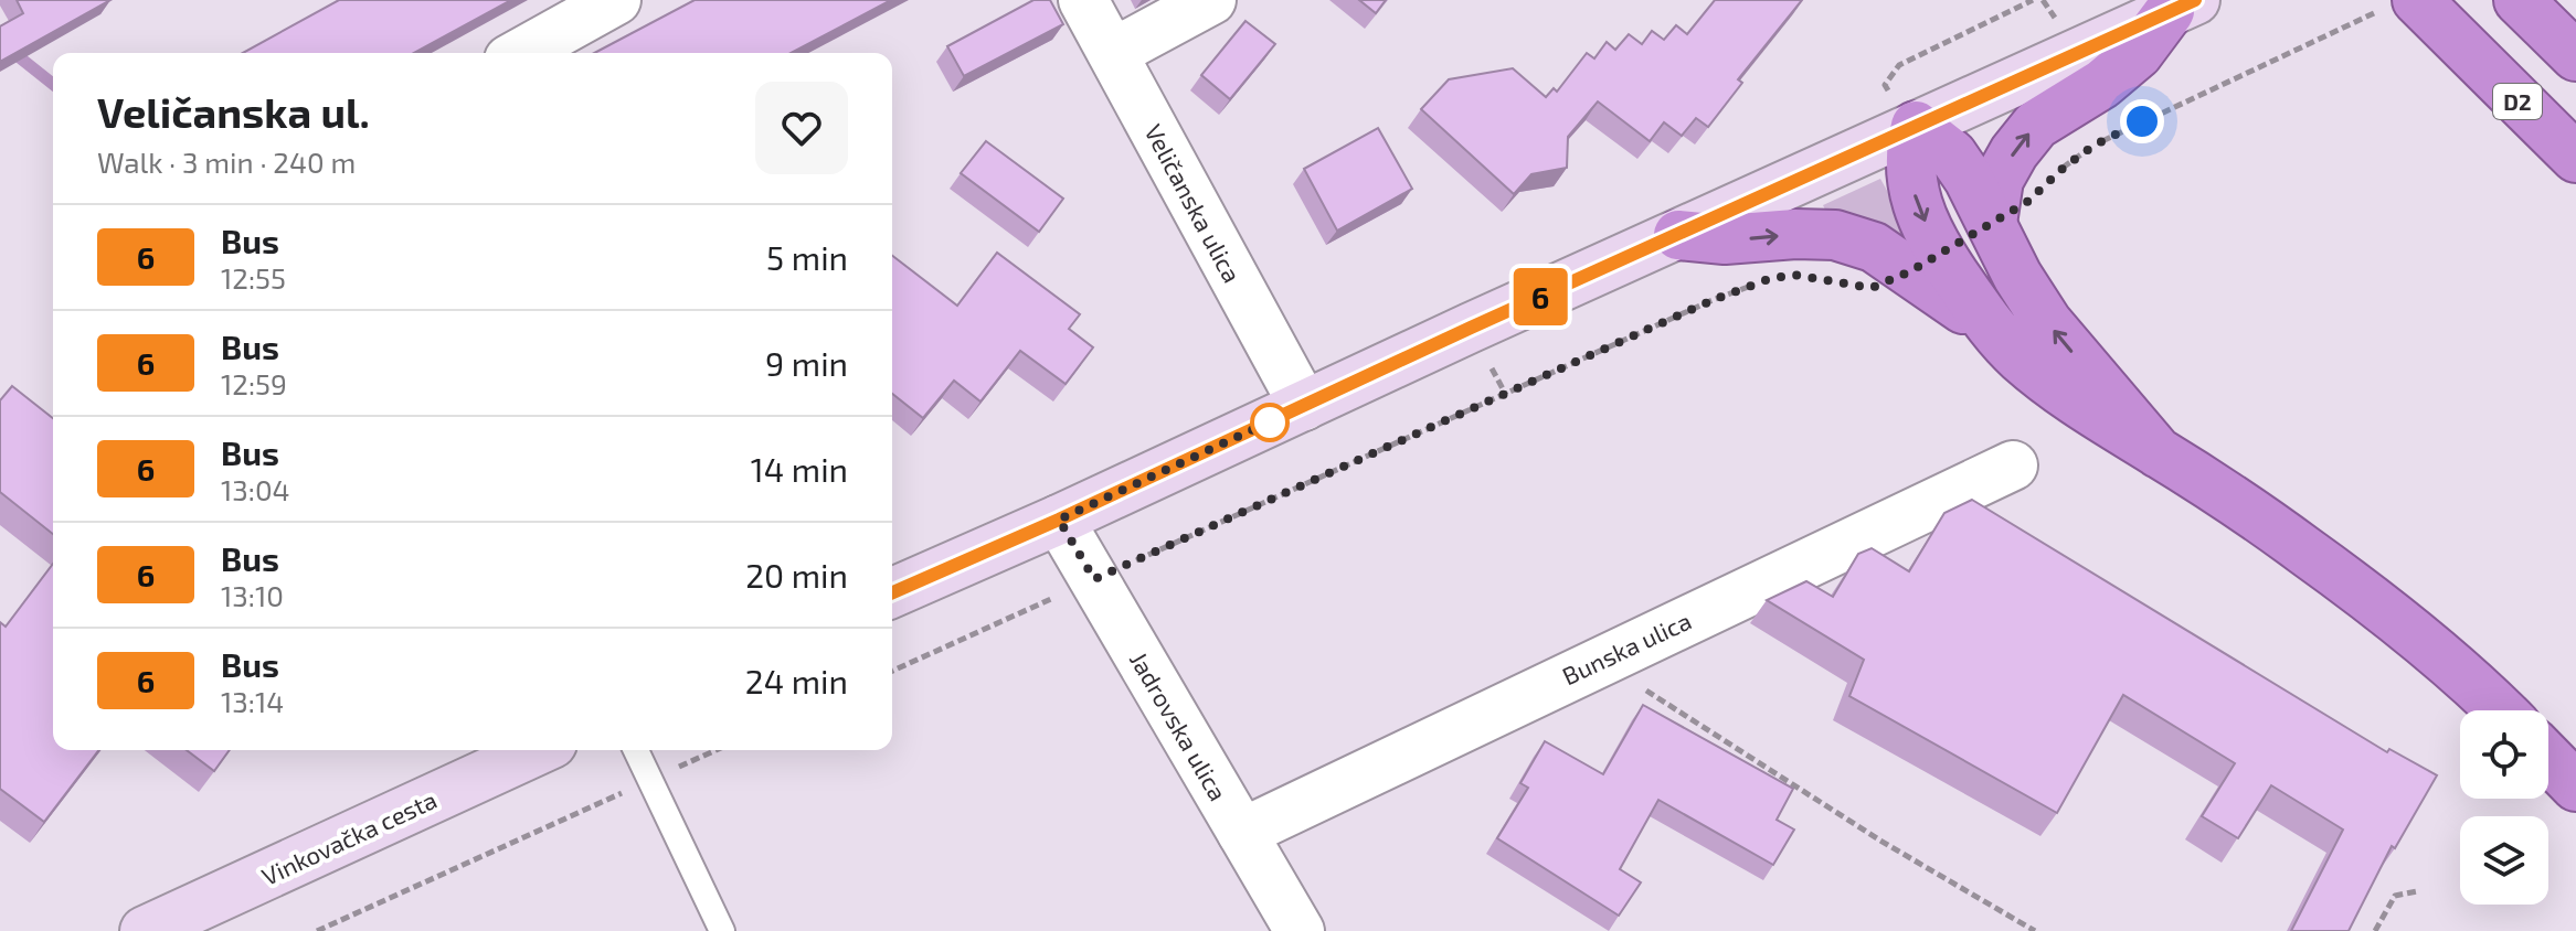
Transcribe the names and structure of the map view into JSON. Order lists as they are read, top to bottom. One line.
{"streets":{"highway":["D2"],"main road":["Vinkovačka cesta"],"street":["Veličanska ulica","Bunska ulica","Jadrovska ulica"]},"crossings":[["Bunska ulica","Jadrovska ulica"]],"lines":["bus line 6"],"page":{"on_map":"6","heading":["Veličanska ul.","Walk · 3 min · 240 m"],"list":[{"mark":"6","name":"Bus","note":"12:55","value":"5 min"},{"mark":"6","name":"Bus","note":"12:59","value":"9 min"},{"mark":"6","name":"Bus","note":"13:04","value":"14 min"},{"mark":"6","name":"Bus","note":"13:10","value":"20 min"},{"mark":"6","name":"Bus","note":"13:14","value":"24 min"}]}}
